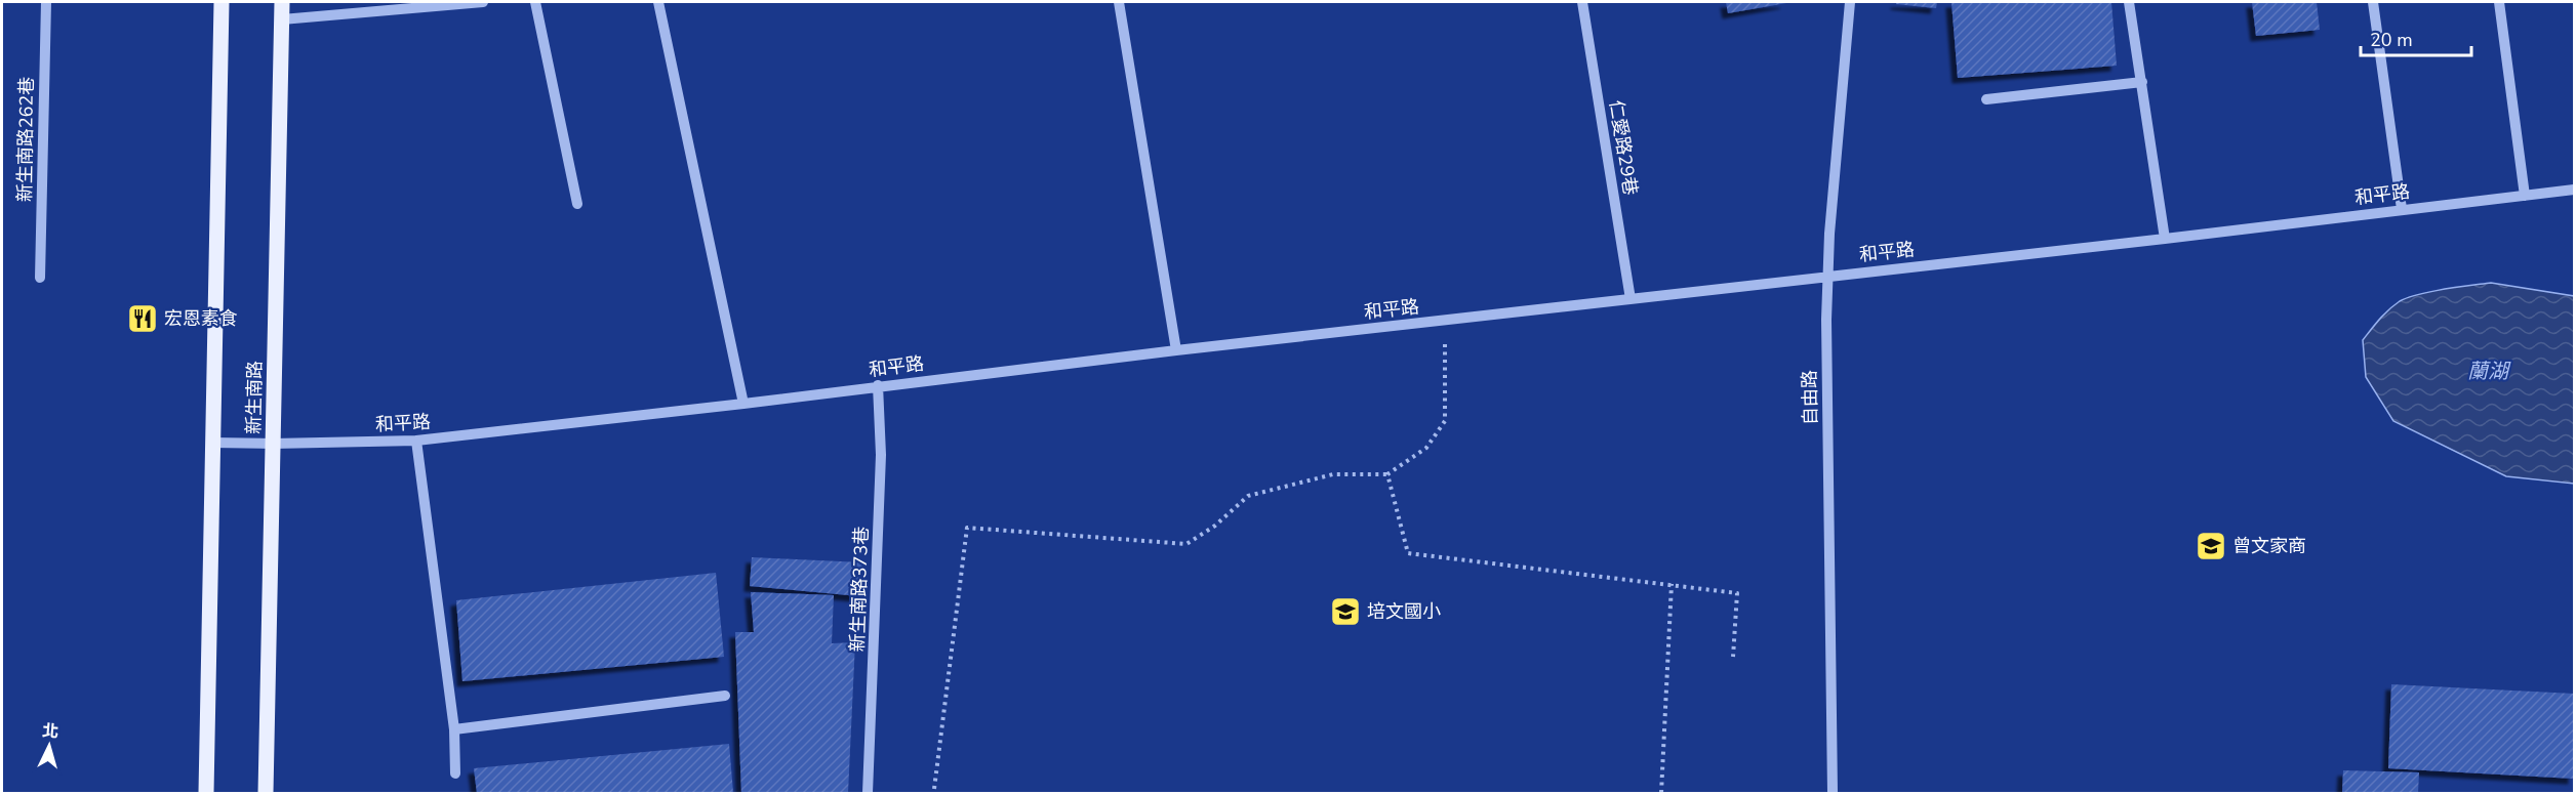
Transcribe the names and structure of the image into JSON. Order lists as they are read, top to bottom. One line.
{"streets":{"main road":["新生南路"],"street":["新生南路262巷","仁愛路29巷","和平路","自由路","新生南路373巷"]},"crossings":[["仁愛路29巷","和平路"],["和平路","新生南路"],["和平路","自由路"],["和平路","新生南路373巷"]],"water":["蘭湖"],"places":{"restaurant":["宏恩素食"],"school or university":["曾文家商","培文國小"]},"scale_bar":"20 m","north":"top"}
